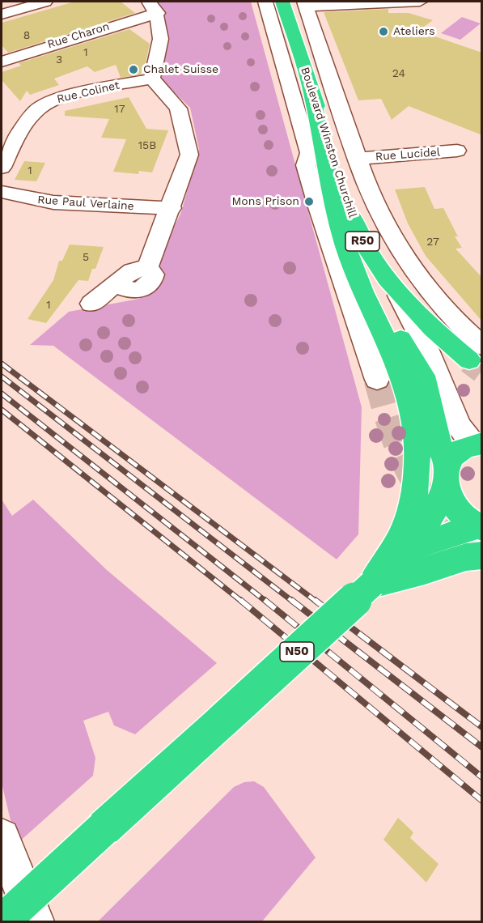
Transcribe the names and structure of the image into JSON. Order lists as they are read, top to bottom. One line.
{"streets":{"highway":["Boulevard Winston Churchill","R50","N50"],"street":["Rue Charon","Rue Colinet","Rue Lucidel","Rue Paul Verlaine"]},"crossings":[["Boulevard Winston Churchill","Rue Lucidel"]],"places":["Ateliers","Chalet Suisse","Mons Prison"],"house_numbers":["8","1","3","24","17","15B","1","27","5","1"]}
